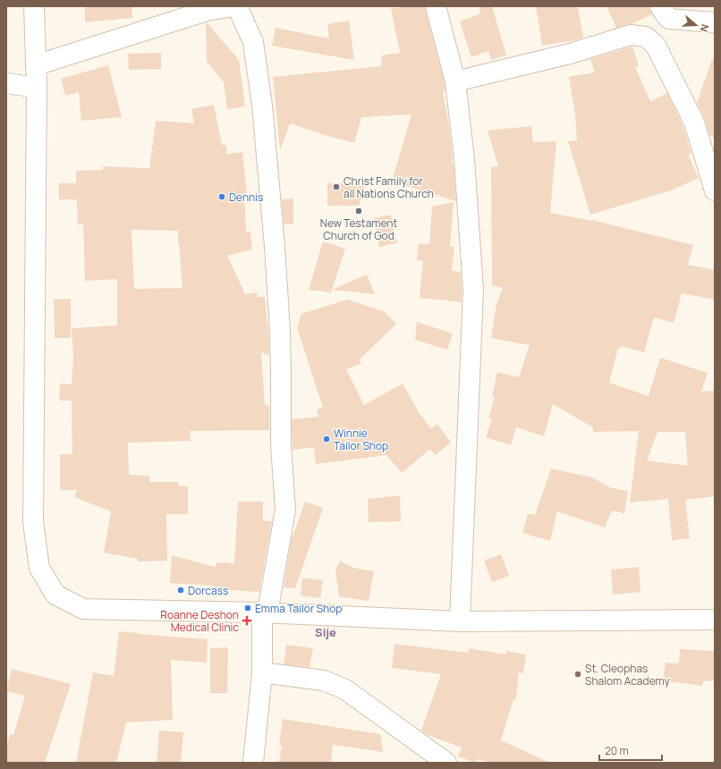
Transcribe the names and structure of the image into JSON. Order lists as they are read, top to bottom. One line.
{"districts":["Sije"],"places":{"other":["Christ Family for all Nations Church","Dennis","New Testament Church of God","Winnie Tailor Shop","Dorcass","Emma Tailor Shop","St. Cleophas Shalom Academy"],"health":["Roanne Deshon Medical Clinic"]},"scale_bar":"20 m","north":"right"}
